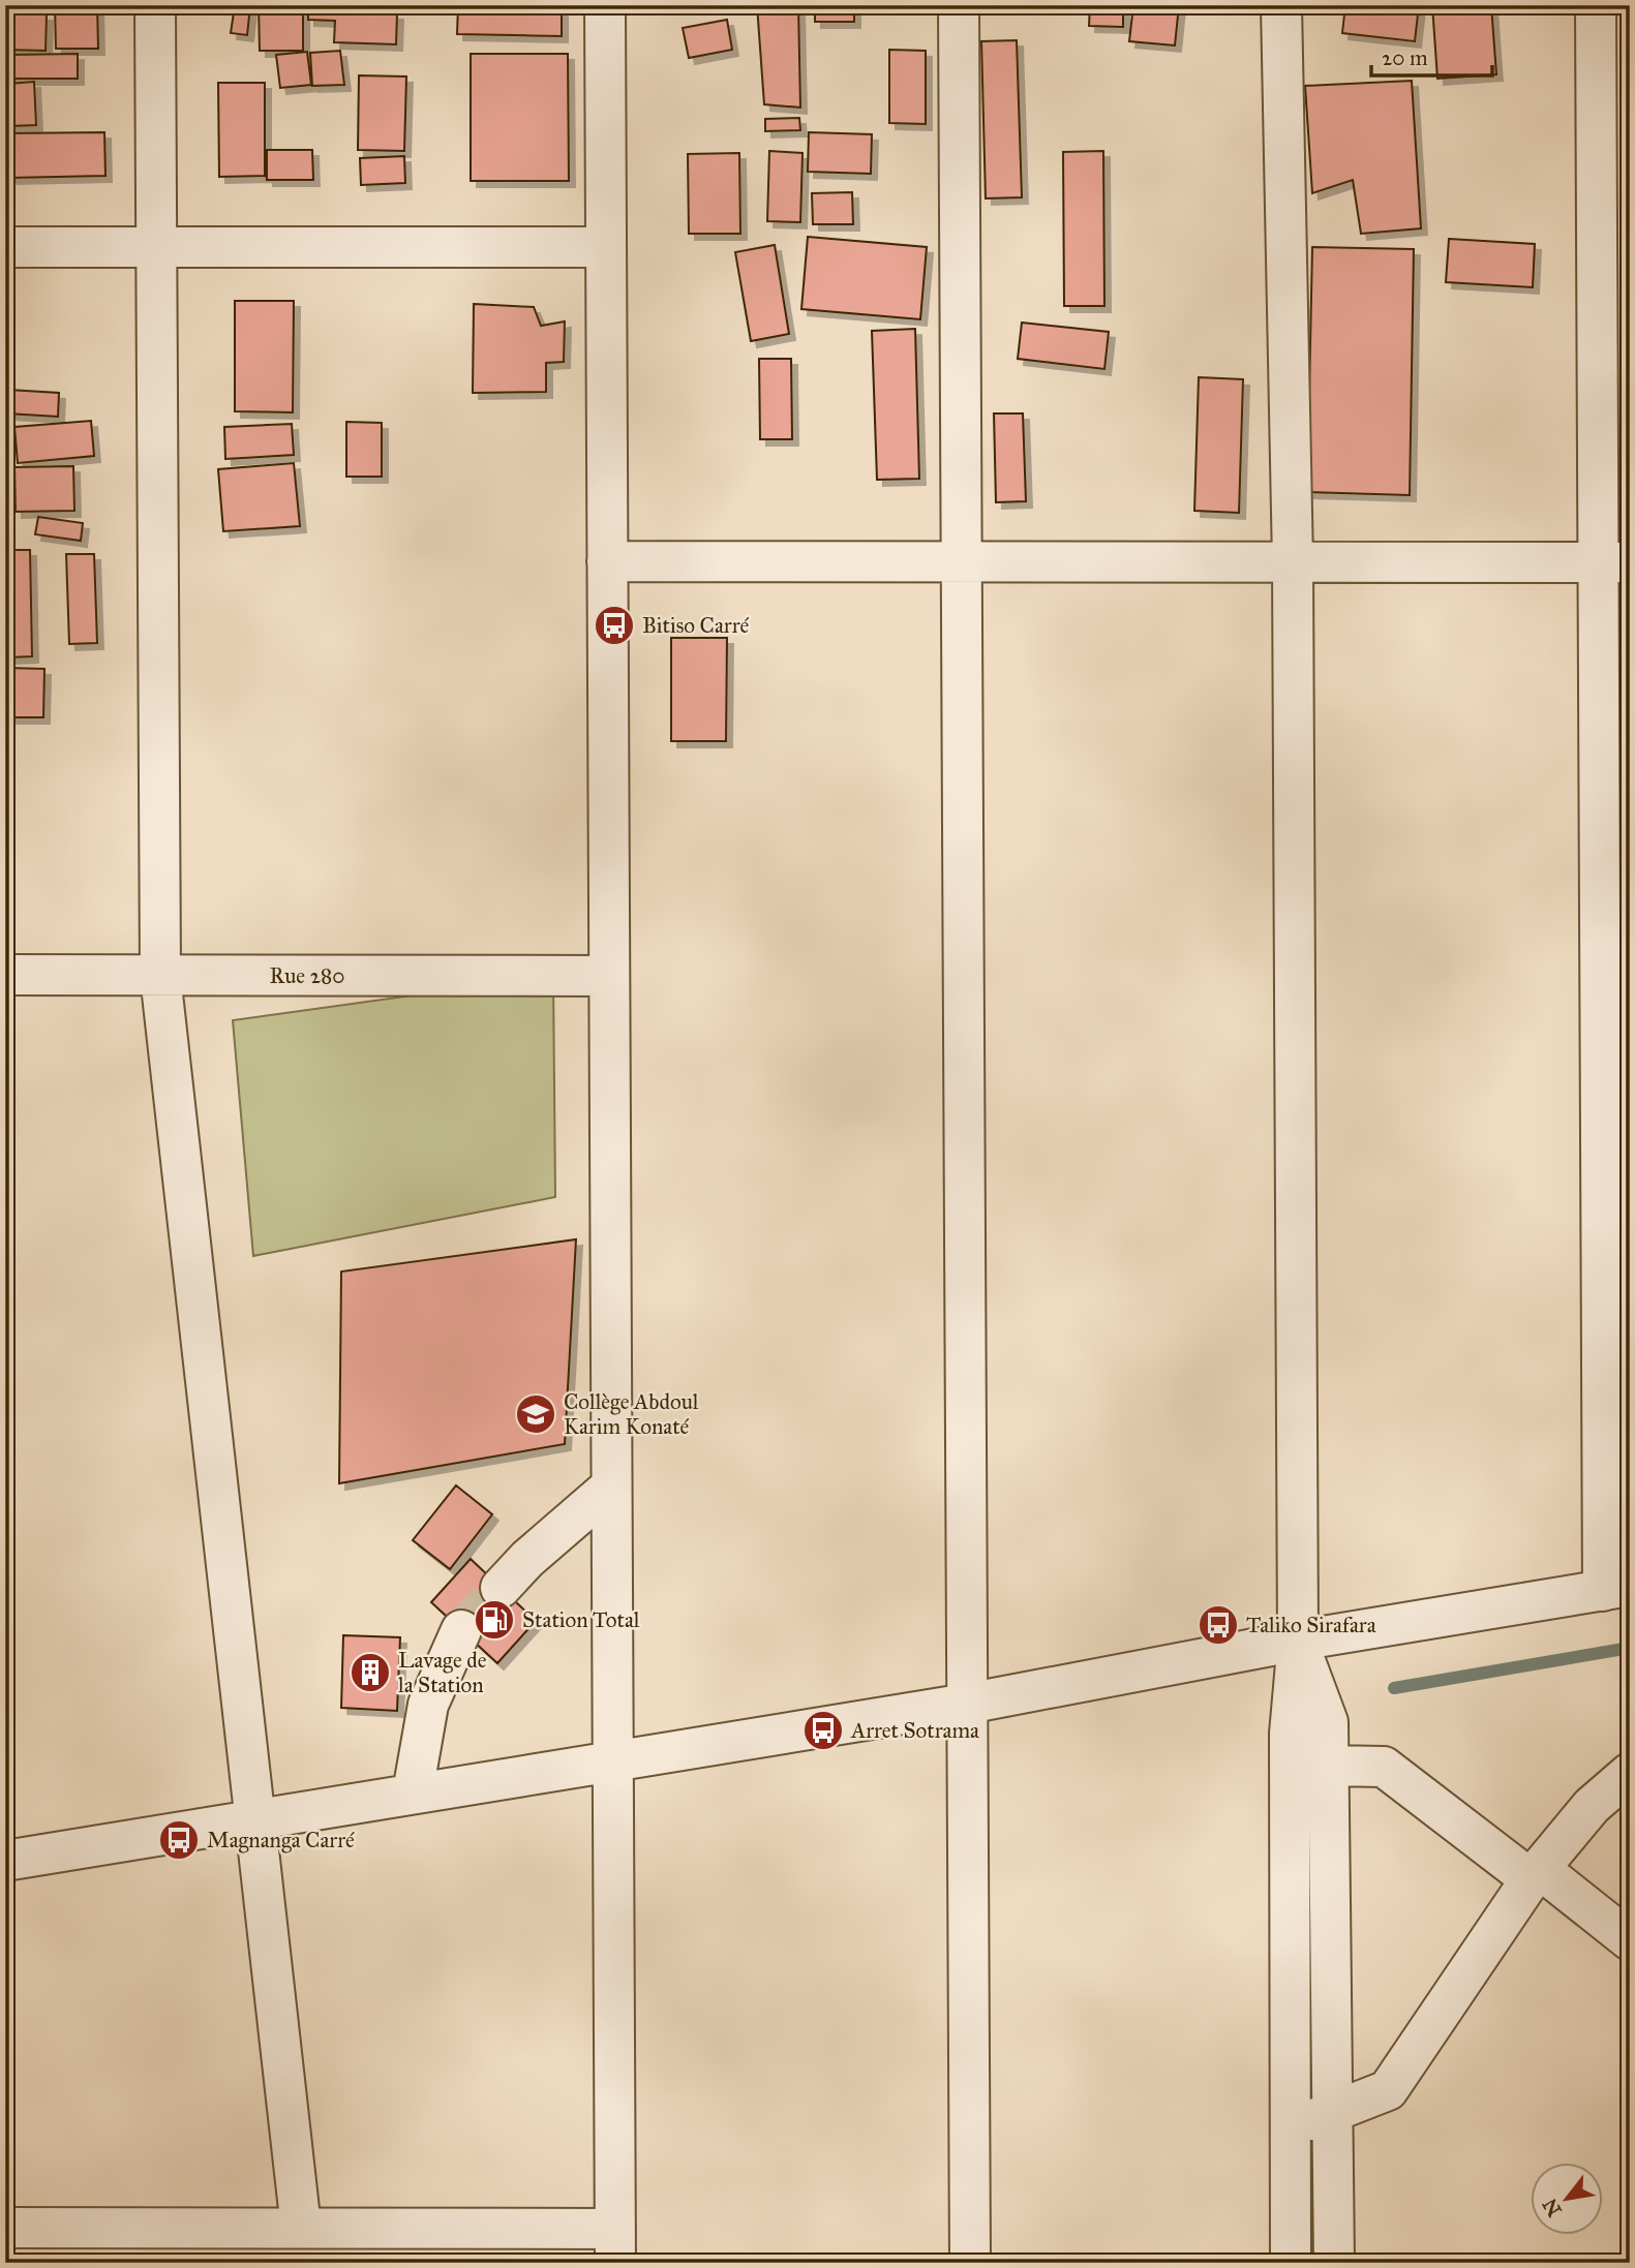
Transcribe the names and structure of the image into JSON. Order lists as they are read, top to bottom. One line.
{"streets":{"street":["Rue 280"]},"places":{"bus stop":["Bitiso Carré","Taliko Sirafara","Arret Sotrama","Magnanga Carré"],"school or university":["Collège Abdoul Karim Konaté"],"fuel station":["Station Total"],"building":["Lavage de la Station"]},"scale_bar":"20 m","north":"bottom left"}
